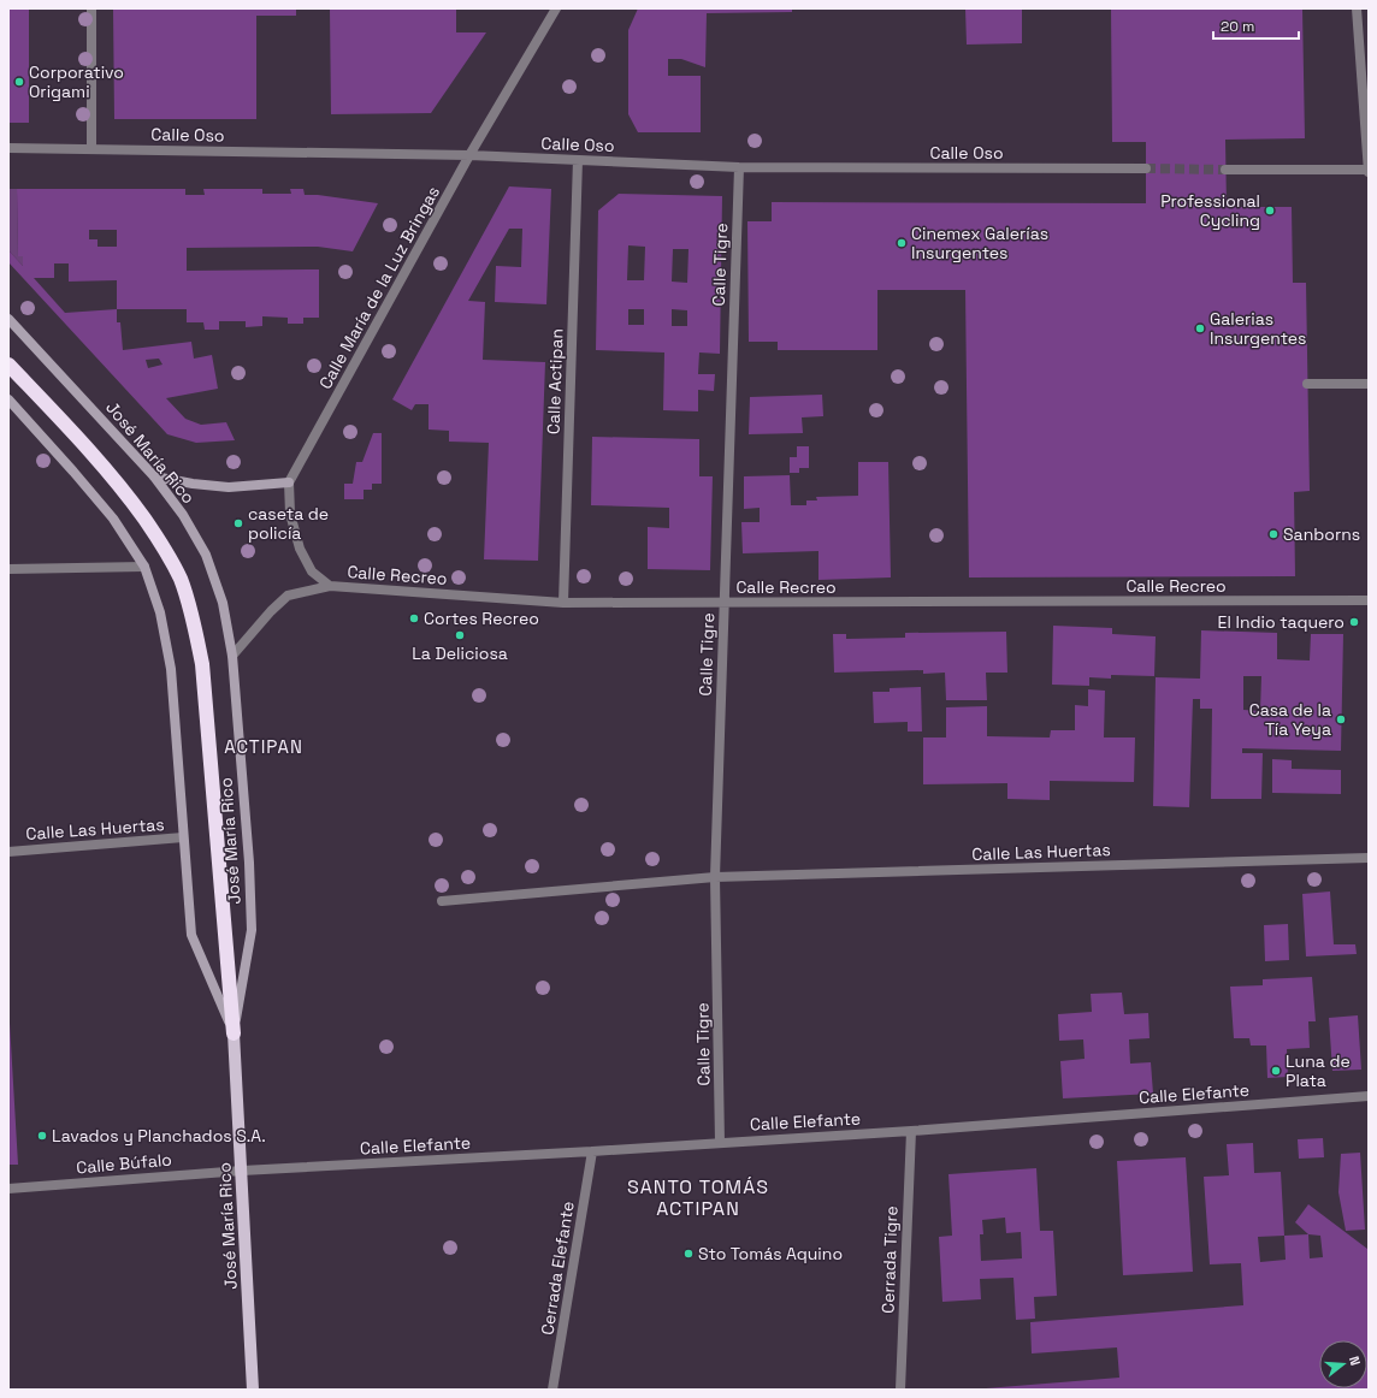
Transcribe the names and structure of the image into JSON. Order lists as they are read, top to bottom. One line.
{"streets":{"main road":["José María Rico"],"street":["Calle Oso","Calle Tigre","Calle María de la Luz Bringas","Calle Actipan","Calle Recreo","Calle Las Huertas","Calle Elefante","Calle Búfalo","Cerrada Tigre","Cerrada Elefante"]},"crossings":[["Calle Oso","Calle Tigre"],["Calle Oso","Calle María de la Luz Bringas"],["Calle Oso","Calle Actipan"],["Calle Tigre","Calle Recreo"],["Calle Tigre","Calle Las Huertas"],["Calle Tigre","Calle Elefante"],["Calle Actipan","Calle Recreo"],["José María Rico","Calle Recreo"],["José María Rico","Calle Las Huertas"],["José María Rico","Calle Elefante"],["José María Rico","Calle Búfalo"],["Calle Elefante","Calle Búfalo"],["Calle Elefante","Cerrada Tigre"],["Calle Elefante","Cerrada Elefante"]],"districts":["ACTIPAN","SANTO TOMÁS ACTIPAN"],"places":["Corporativo Origami","Professional Cycling","Cinemex Galerías Insurgentes","Galerias Insurgentes","caseta de policía","Sanborns","Cortes Recreo","El Indio taquero","La Deliciosa","Casa de la Tía Yeya","Luna de Plata","Lavados y Planchados S.A.","Sto Tomás Aquino"],"scale_bar":"20 m","north":"right"}
